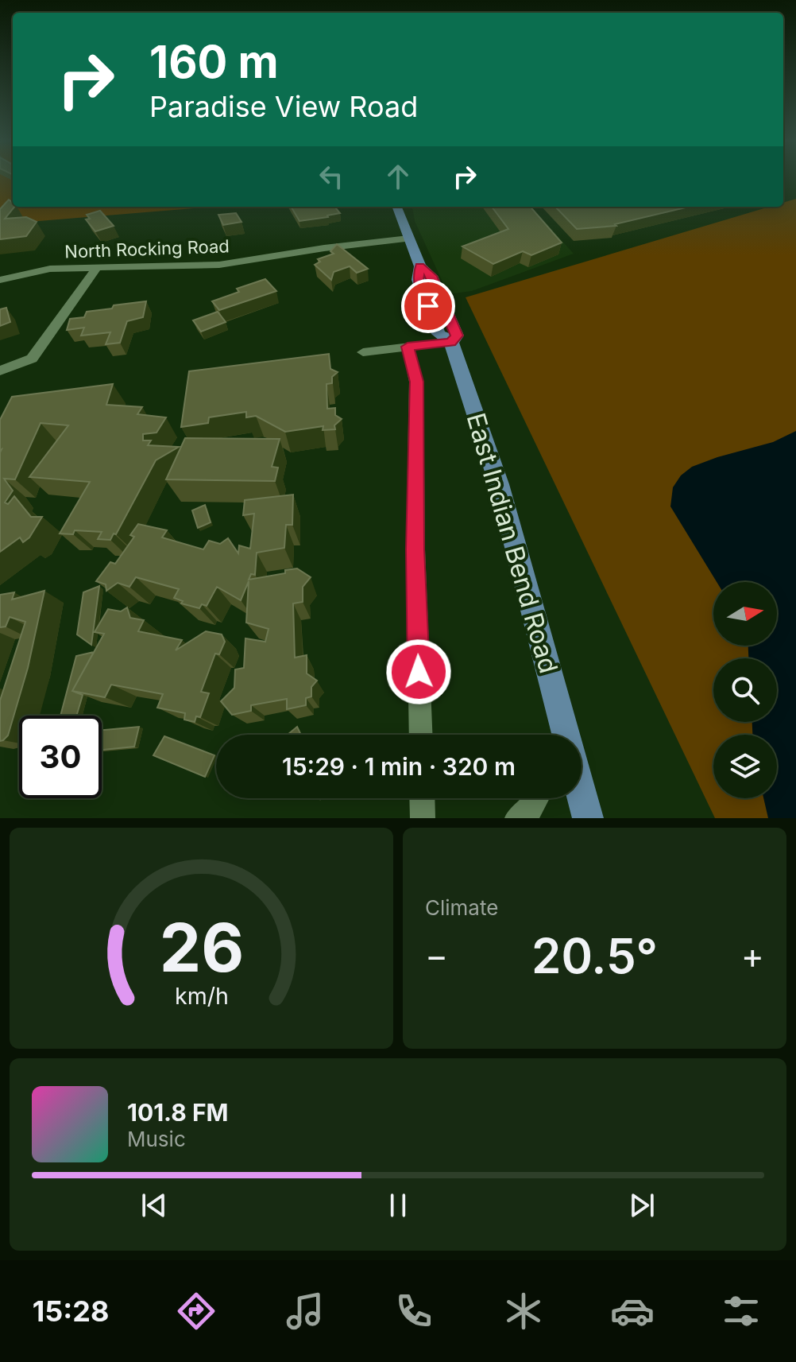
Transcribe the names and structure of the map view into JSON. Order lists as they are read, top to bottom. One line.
{"streets":{"main road":["East Indian Bend Road"],"street":["North Rocking Road"]},"crossings":[["North Rocking Road","East Indian Bend Road"]],"north":"right","page":{"turn":["160 m","Paradise View Road"],"limit":"30","trip":"15:29 · 1 min · 320 m","tile":"Climate","heat":["−","20.5°","+"],"song":["101.8 FM","Music"],"tabs":"15:28","gauge":["26","km/h"]}}
